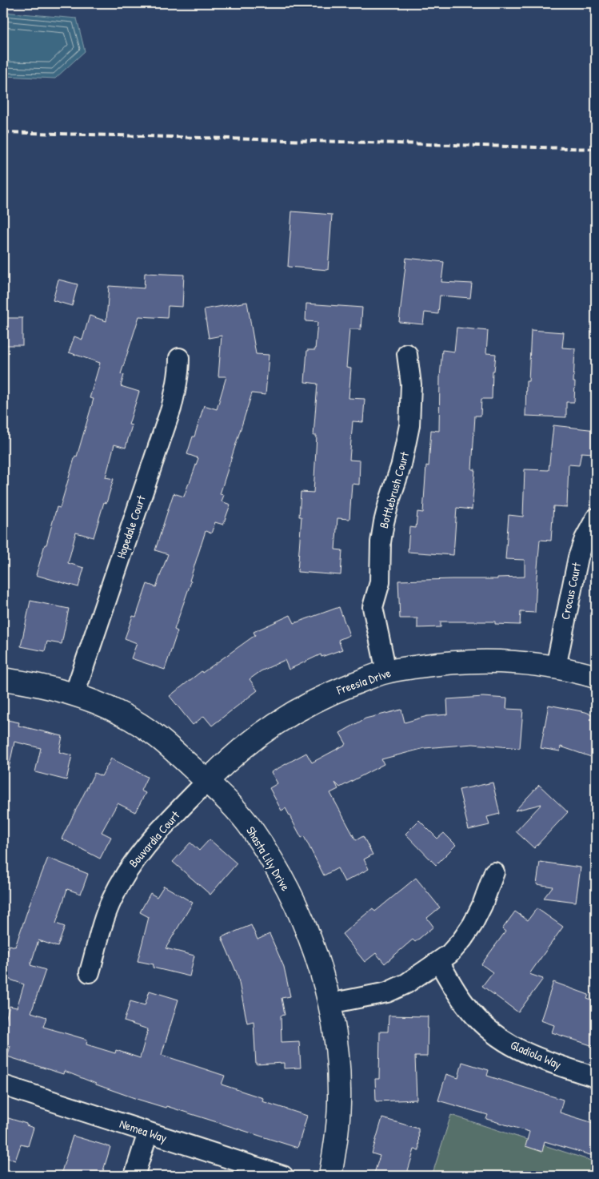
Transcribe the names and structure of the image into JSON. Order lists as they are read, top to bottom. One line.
{"streets":{"street":["Bottlebrush Court","Hopedale Court","Crocus Court","Freesia Drive","Bouvardia Court","Shasta Lily Drive","Gladiola Way","Nemea Way"]},"crossings":[["Bottlebrush Court","Freesia Drive"],["Hopedale Court","Shasta Lily Drive"],["Crocus Court","Freesia Drive"],["Freesia Drive","Bouvardia Court"],["Freesia Drive","Shasta Lily Drive"],["Bouvardia Court","Shasta Lily Drive"]]}
